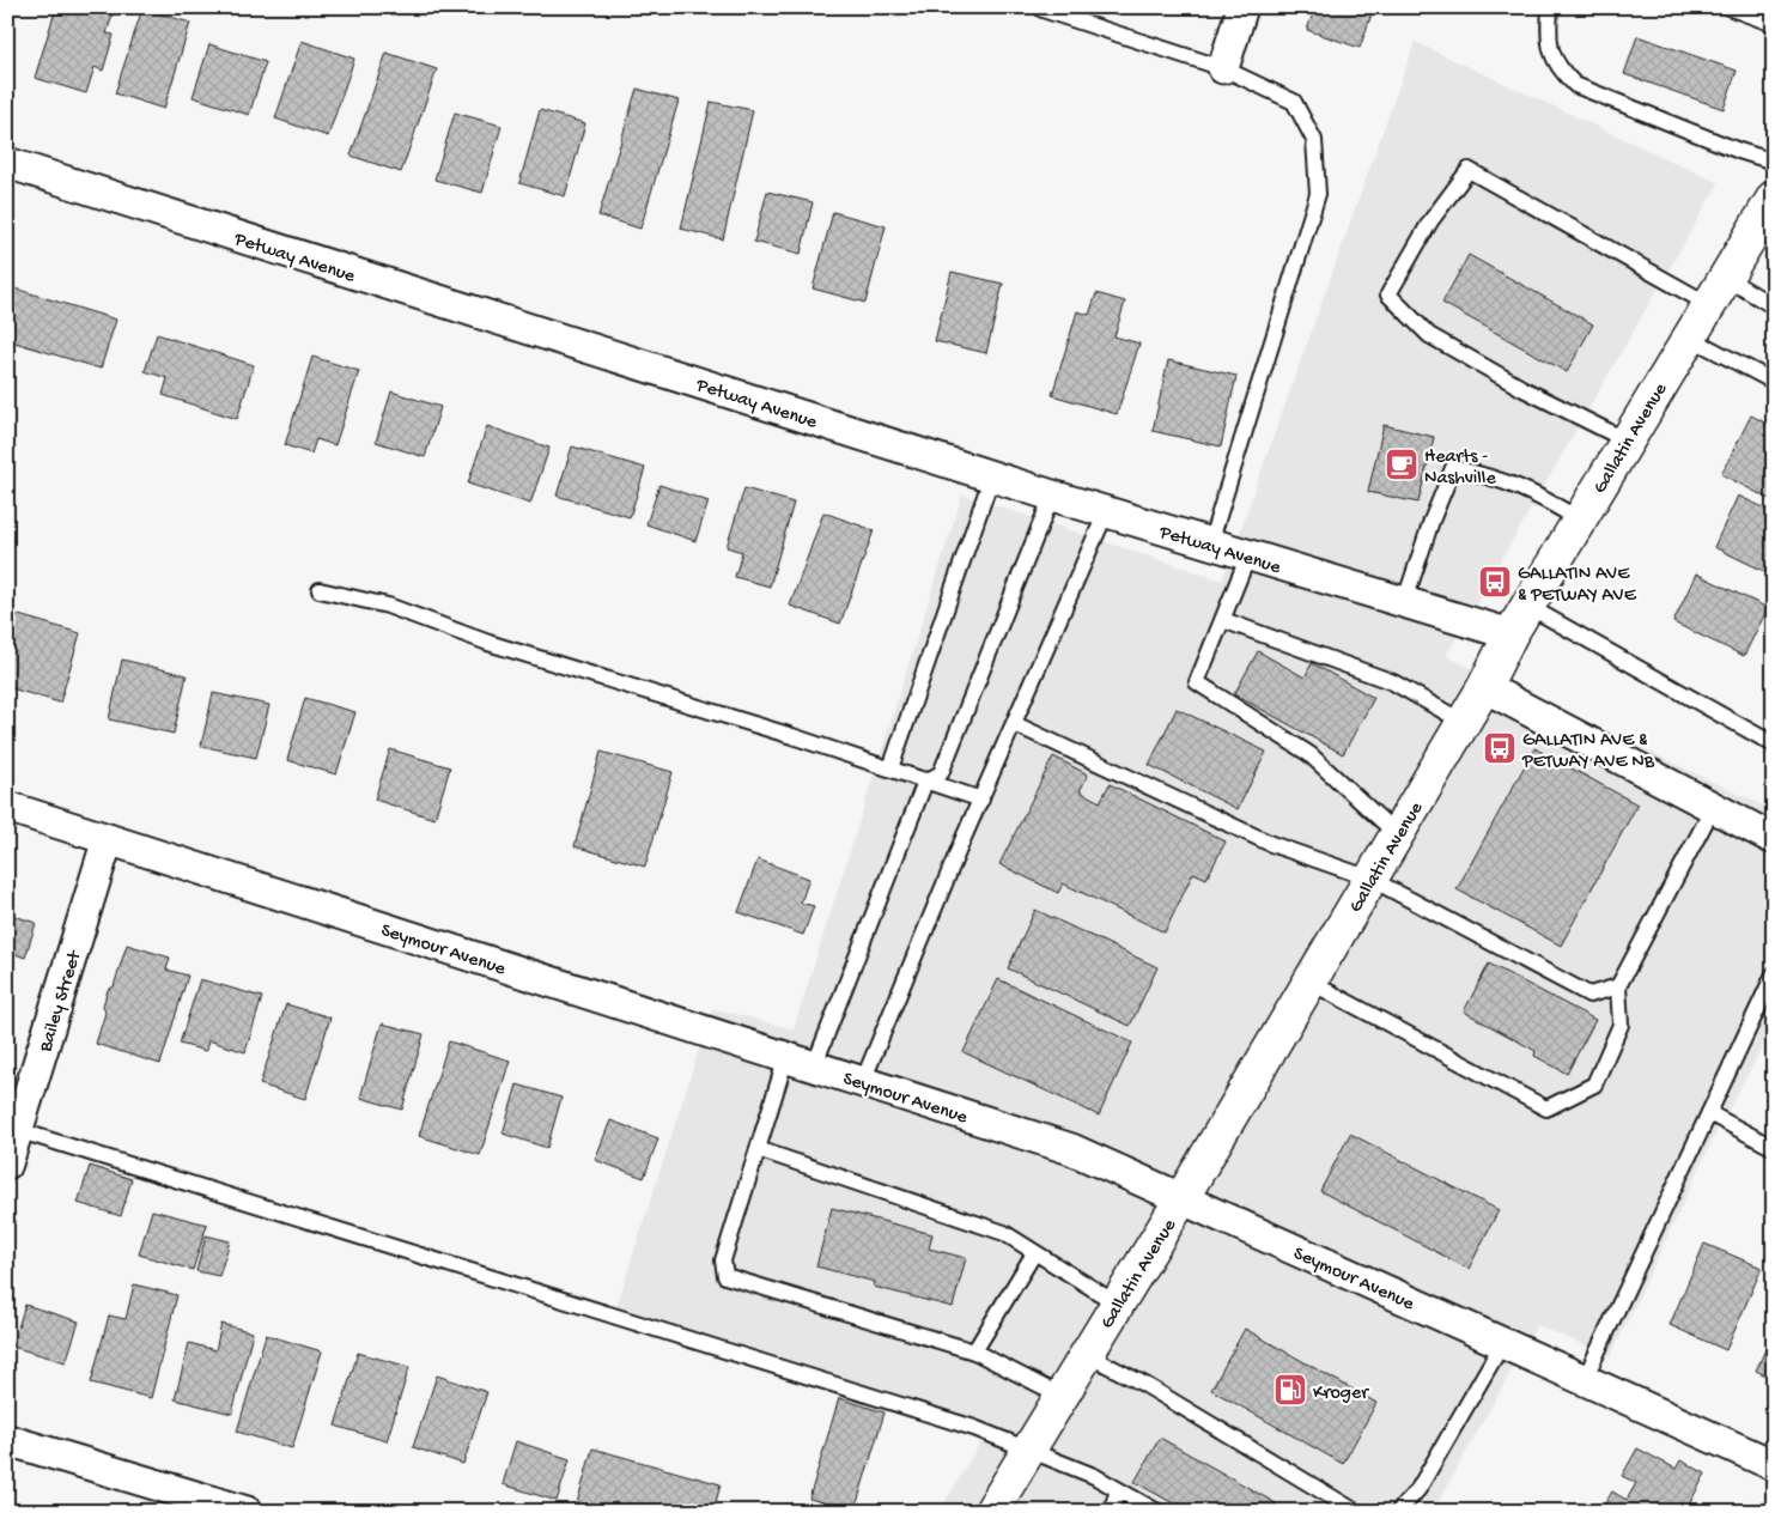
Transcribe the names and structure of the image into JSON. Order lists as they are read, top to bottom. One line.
{"streets":{"main road":["Gallatin Avenue"],"street":["Petway Avenue","Seymour Avenue","Bailey Street"]},"crossings":[["Petway Avenue","Gallatin Avenue"],["Gallatin Avenue","Seymour Avenue"],["Seymour Avenue","Bailey Street"]],"places":{"cafe":["Hearts - Nashville"],"bus stop":["GALLATIN AVE & PETWAY AVE","GALLATIN AVE & PETWAY AVE NB"],"fuel station":["Kroger"]}}
